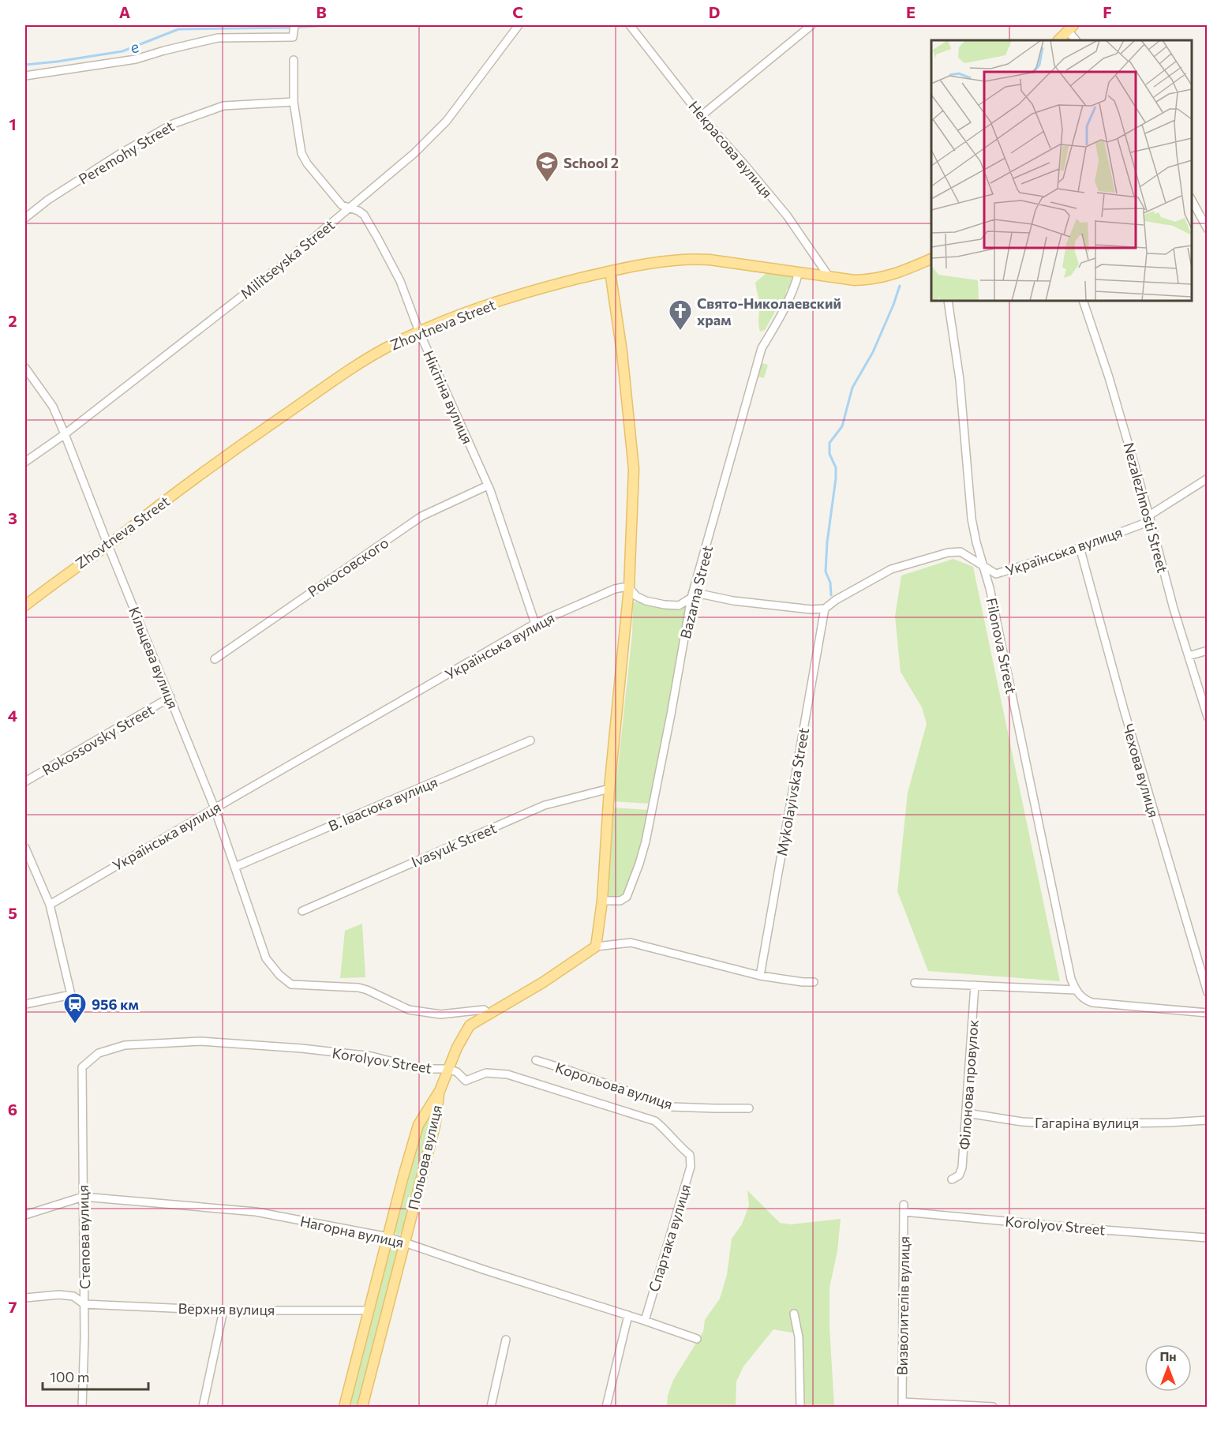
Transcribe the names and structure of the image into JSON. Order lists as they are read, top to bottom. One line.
{"streets":{"main road":["Zhovtneva Street","Польова вулиця"],"street":["Некрасова вулиця","Peremohy Street","Militseyska Street","Нікітіна вулиця","Nezalezhnosti Street","Українська вулиця","Рокосовского","Bazarna Street","Filonova Street","Кільцева вулиця","Rokossovsky Street","Чехова вулиця","Mykolayivska Street","В. Івасюка вулиця","Ivasyuk Street","Korolyov Street","Філонова провулок","Корольова вулиця","Гагаріна вулиця","Нагорна вулиця","Степова вулиця","Спартака вулиця","Визволителів вулиця","Верхня вулиця"]},"crossings":[["Некрасова вулиця","Zhovtneva Street"],["Peremohy Street","Нікітіна вулиця"],["Militseyska Street","Нікітіна вулиця"],["Militseyska Street","Кільцева вулиця"],["Zhovtneva Street","Нікітіна вулиця"],["Zhovtneva Street","Bazarna Street"],["Zhovtneva Street","Кільцева вулиця"],["Нікітіна вулиця","Українська вулиця"],["Нікітіна вулиця","Рокосовского"],["Nezalezhnosti Street","Українська вулиця"],["Українська вулиця","Filonova Street"],["Українська вулиця","Кільцева вулиця"],["Українська вулиця","Чехова вулиця"],["Українська вулиця","Mykolayivska Street"],["Кільцева вулиця","Rokossovsky Street"],["Кільцева вулиця","В. Івасюка вулиця"],["Korolyov Street","Степова вулиця"],["Korolyov Street","Спартака вулиця"],["Korolyov Street","Визволителів вулиця"],["Філонова провулок","Гагаріна вулиця"],["Польова вулиця","Нагорна вулиця"],["Польова вулиця","Верхня вулиця"],["Нагорна вулиця","Степова вулиця"],["Нагорна вулиця","Спартака вулиця"],["Степова вулиця","Верхня вулиця"]],"water":["e"],"places":{"school or university":["School 2"],"church":["Свято-Николаевский храм"],"station":["956 км"]},"scale_bar":"100 m","north":"top","grid":{"columns":["A","B","C","D","E","F"],"rows":["1","2","3","4","5","6","7"]}}
